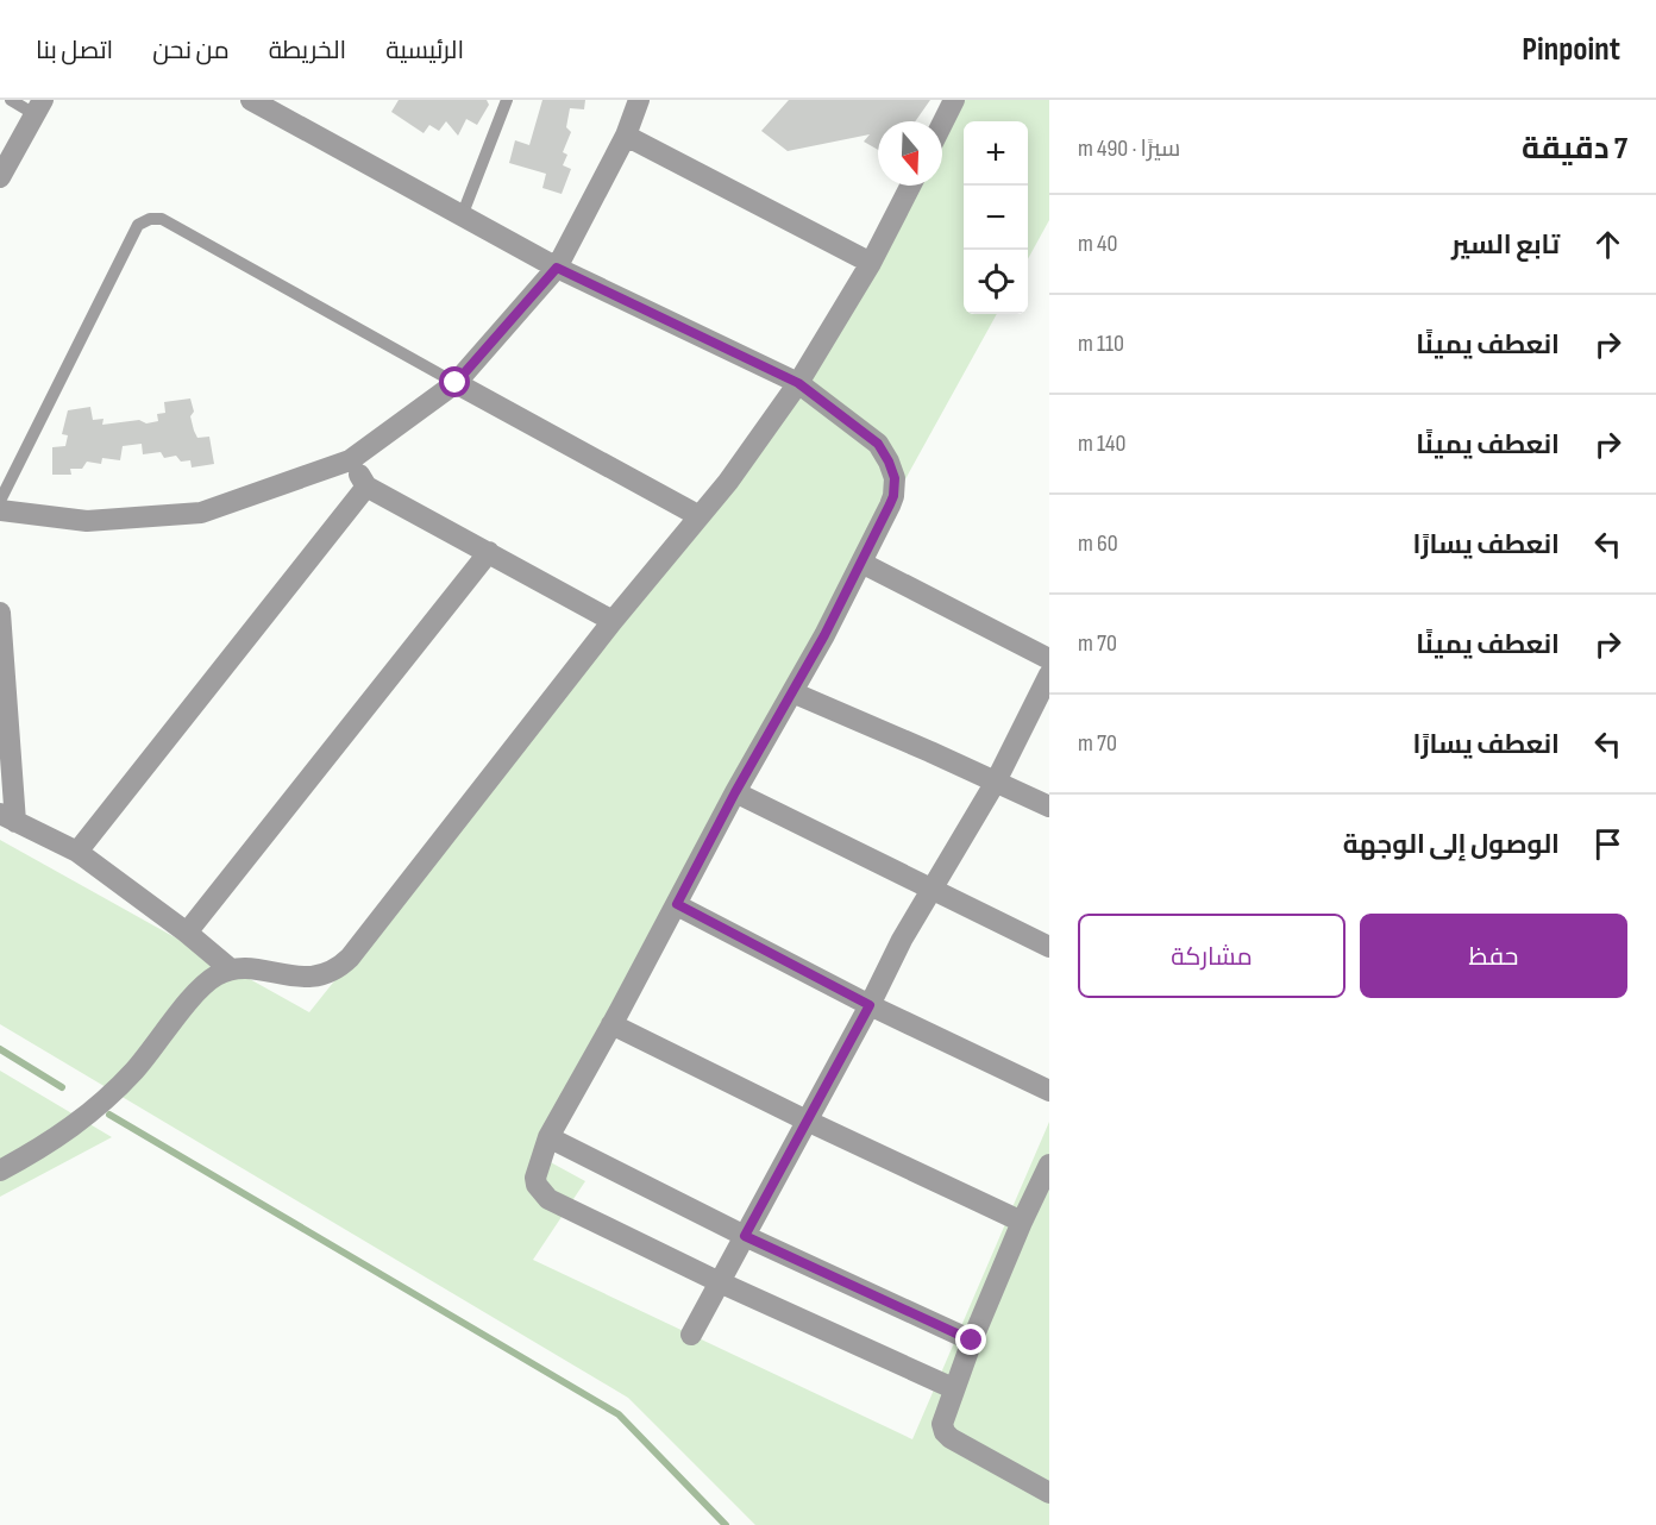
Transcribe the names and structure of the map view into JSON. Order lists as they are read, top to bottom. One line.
{"north":"bottom","page":{"header":"Pinpoint","nav":["الرئيسية","الخريطة","من نحن","اتصل بنا"],"heading":["7 دقيقة","سيرًا · 490 m"],"map_buttons":["+","−"],"list":[["تابع السير","40 m"],["انعطف يمينًا","110 m"],["انعطف يمينًا","140 m"],["انعطف يسارًا","60 m"],["انعطف يمينًا","70 m"],["انعطف يسارًا","70 m"],"الوصول إلى الوجهة"],"buttons":["حفظ","مشاركة"]}}
